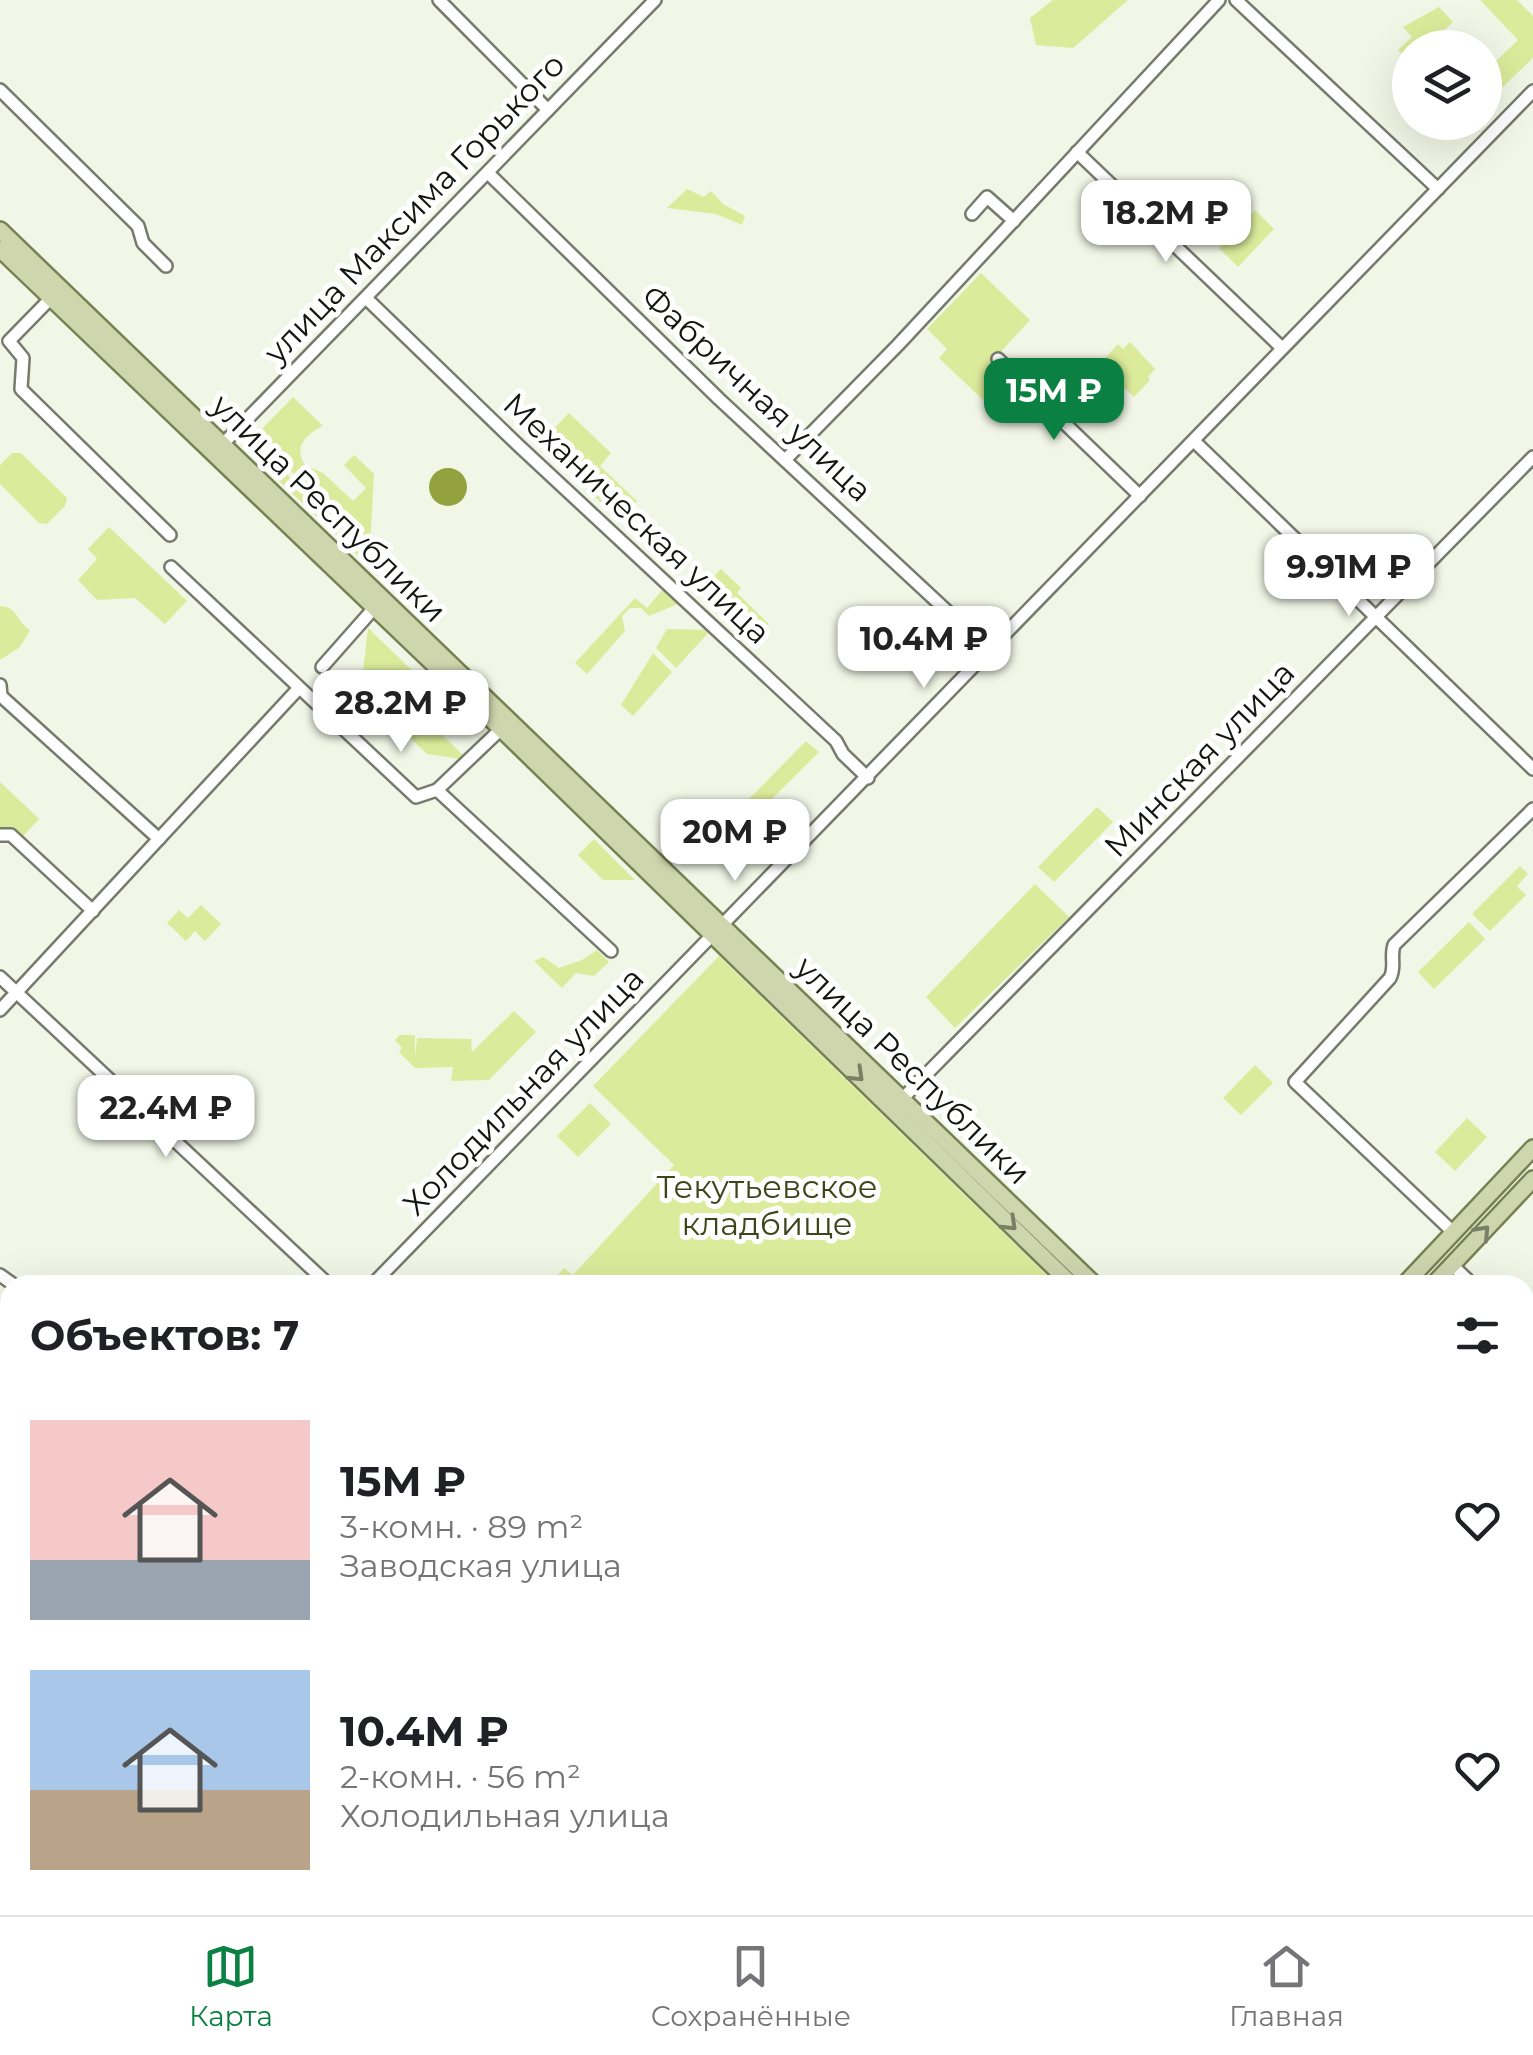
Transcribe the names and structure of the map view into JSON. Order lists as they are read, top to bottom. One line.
{"streets":{"main road":["улица Республики"],"street":["улица Максима Горького","Фабричная улица","Механическая улица","Минская улица","Холодильная улица"]},"crossings":[["улица Максима Горького","Фабричная улица"],["улица Максима Горького","улица Республики"],["улица Максима Горького","Механическая улица"],["Фабричная улица","Холодильная улица"],["улица Республики","Минская улица"],["улица Республики","Холодильная улица"],["Механическая улица","Холодильная улица"]],"parks":["Текутьевское кладбище"],"page":{"price":["18.2M ₽","15M ₽","9.91M ₽","10.4M ₽","28.2M ₽","20M ₽","22.4M ₽"],"heading":"Объектов: 7","list":[{"name":"15M ₽","note":"3-комн. · 89 m² · Заводская улица"},{"name":"10.4M ₽","note":"2-комн. · 56 m² · Холодильная улица"}],"tabs":["Карта","Сохранённые","Главная"]}}
